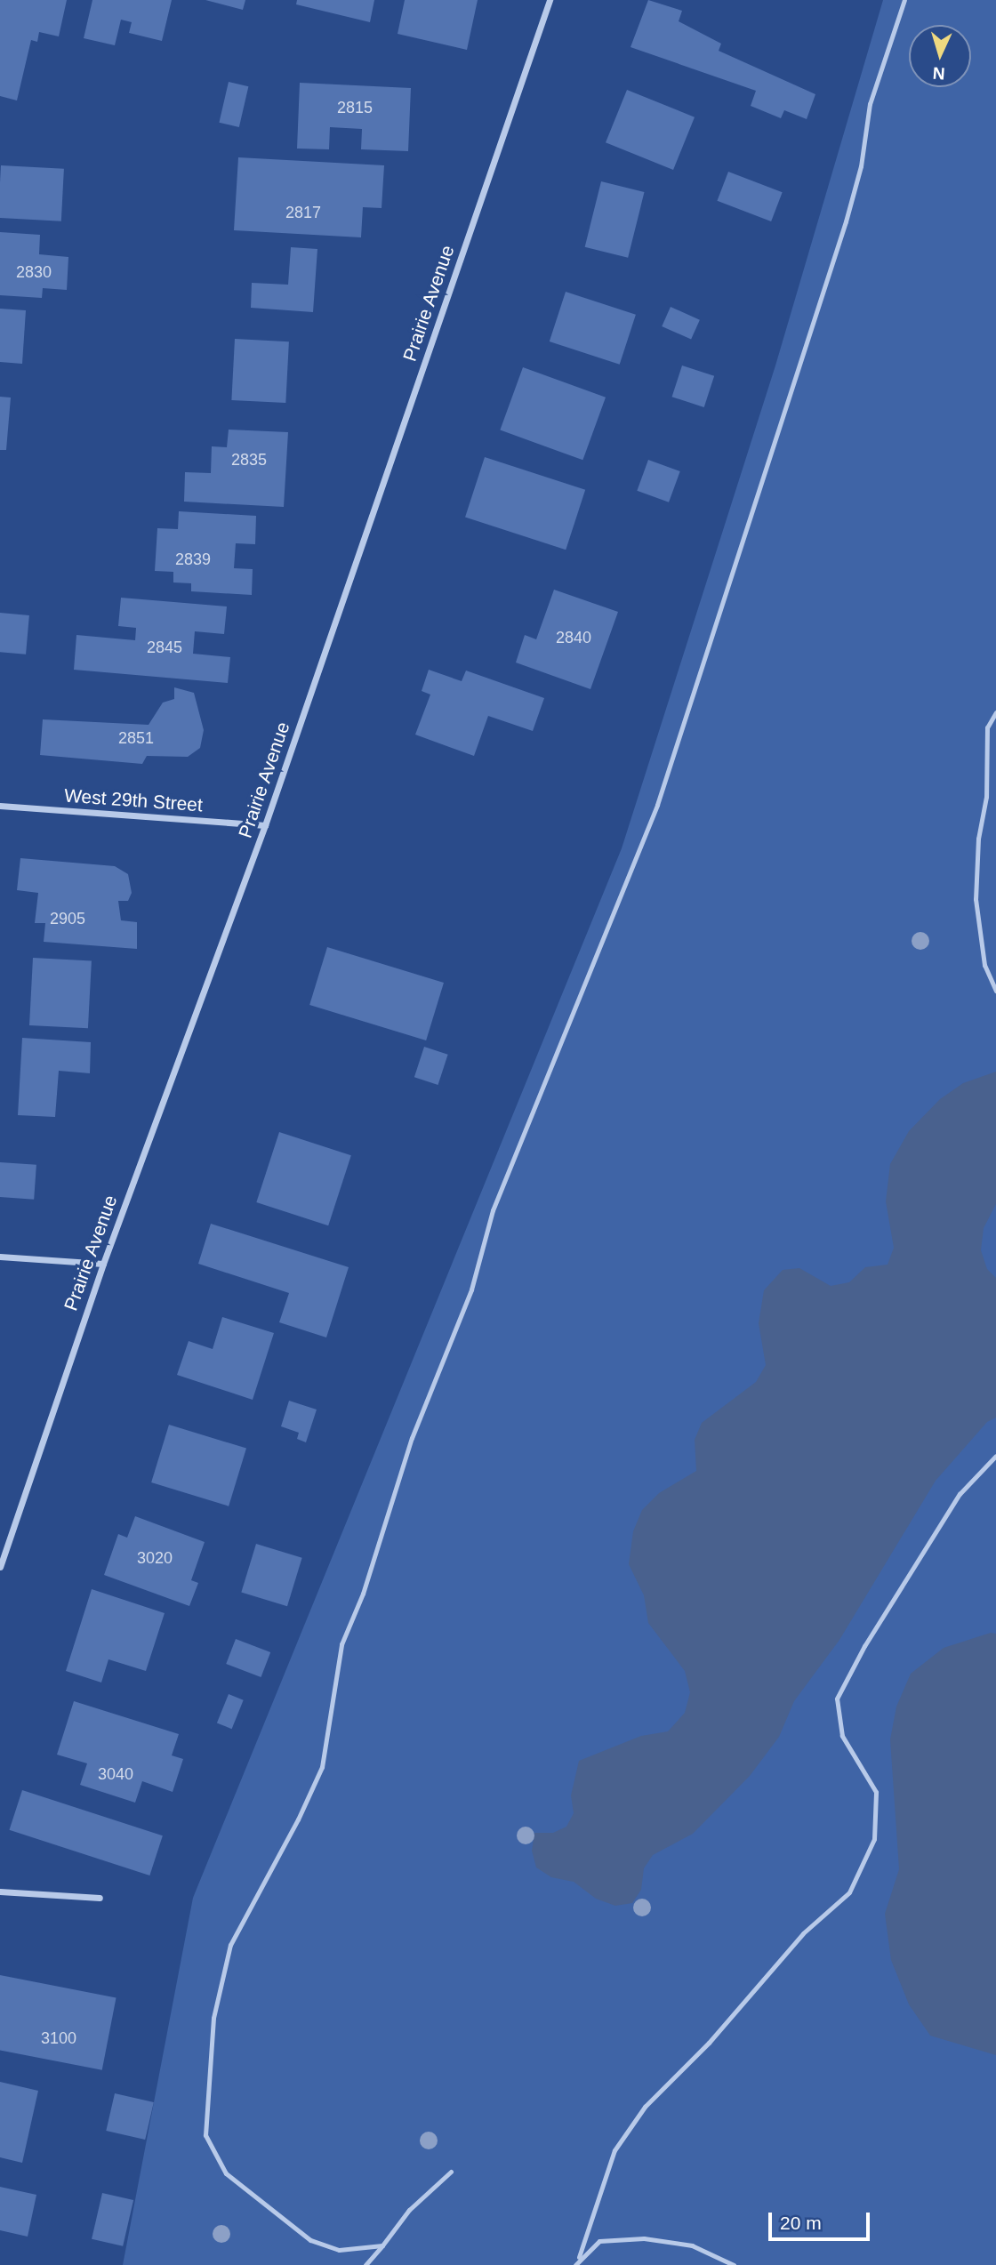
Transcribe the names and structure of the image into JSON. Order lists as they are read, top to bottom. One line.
{"streets":{"street":["Prairie Avenue","West 29th Street"]},"crossings":[["Prairie Avenue","West 29th Street"]],"house_numbers":["2815","2817","2830","2835","2839","2840","2845","2851","2905","3020","3040","3100"],"scale_bar":"20 m","north":"bottom"}
